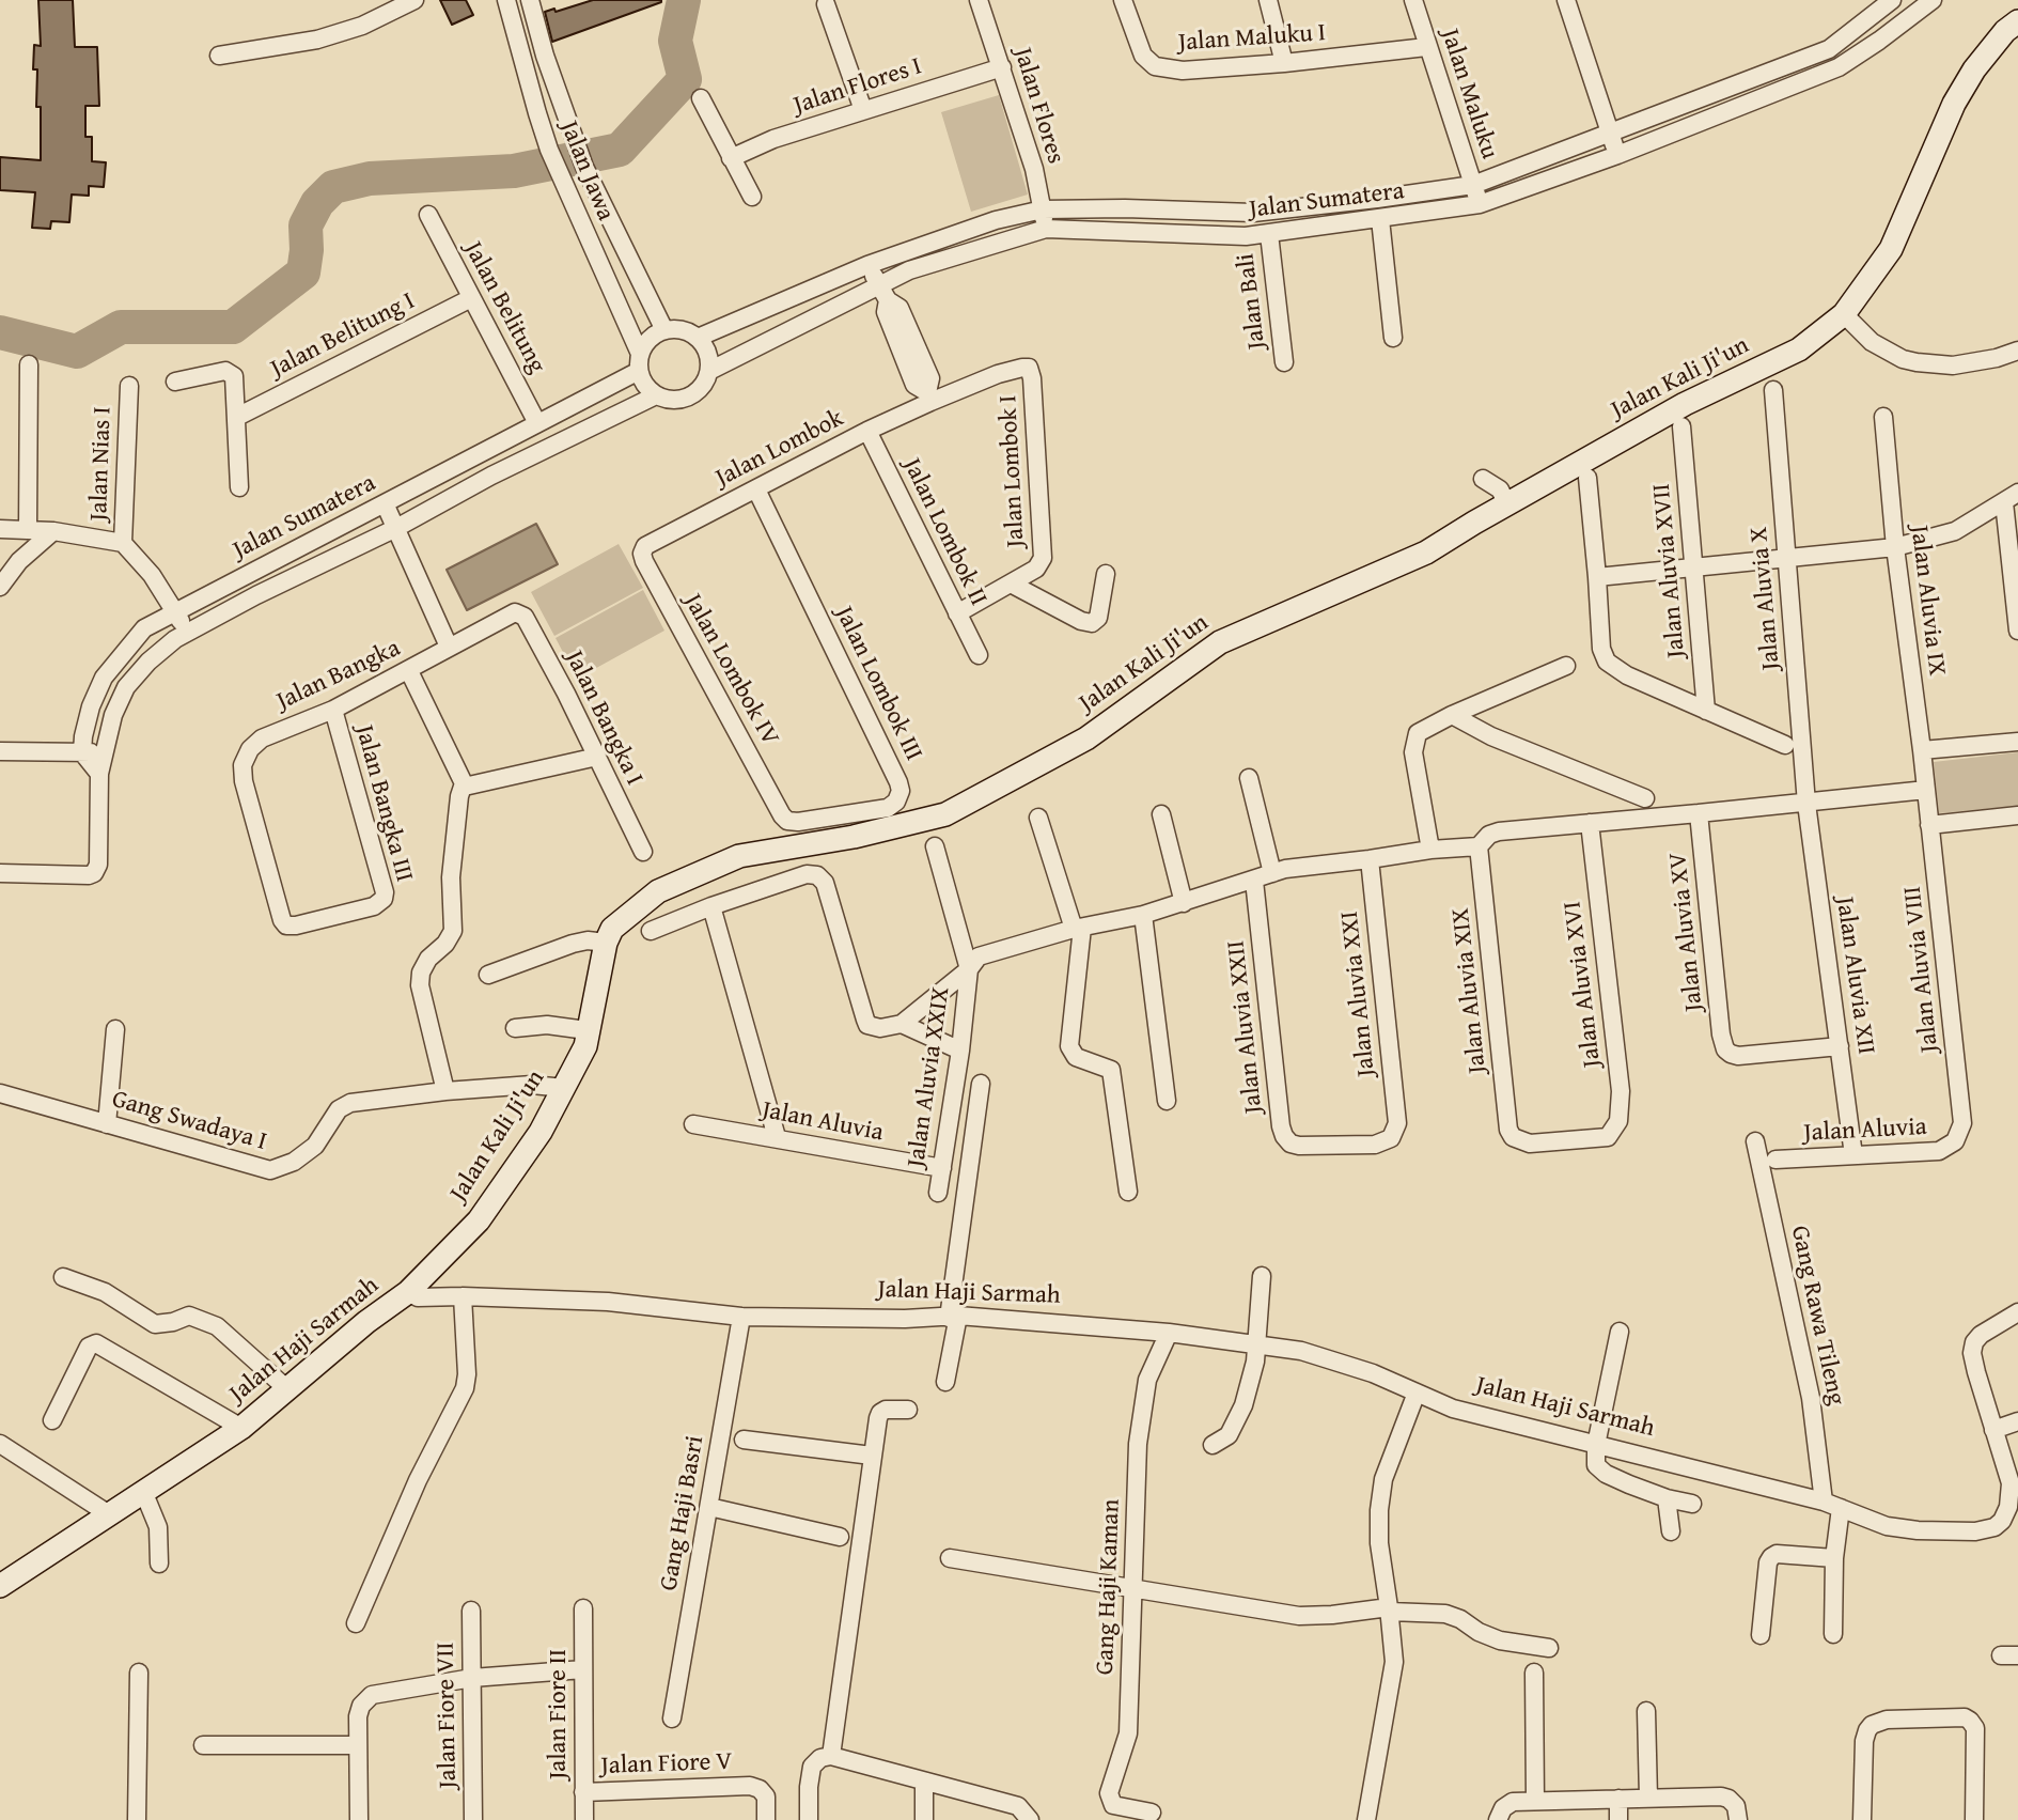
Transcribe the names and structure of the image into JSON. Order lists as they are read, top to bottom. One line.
{"streets":{"street":["Jalan Maluku I","Jalan Flores I","Jalan Maluku","Jalan Flores","Jalan Jawa","Jalan Sumatera","Jalan Bali","Jalan Belitung","Jalan Belitung I","Jalan Kali Ji'un","Jalan Lombok","Jalan Nias I","Jalan Lombok I","Jalan Lombok II","Jalan Aluvia XVII","Jalan Aluvia X","Jalan Aluvia IX","Jalan Lombok IV","Jalan Bangka","Jalan Lombok III","Jalan Bangka I","Jalan Bangka III","Jalan Aluvia XV","Jalan Aluvia VIII","Jalan Aluvia XII","Jalan Aluvia XVI","Jalan Aluvia XIX","Jalan Aluvia XXI","Jalan Aluvia XXII","Jalan Aluvia XXIX","Gang Swadaya I","Jalan Aluvia","Jalan Haji Sarmah","Gang Rawa Tileng","Gang Haji Basri","Gang Haji Kaman","Jalan Fiore II","Jalan Fiore VII","Jalan Fiore V"]},"crossings":[["Jalan Maluku I","Jalan Maluku"],["Jalan Flores I","Jalan Flores"],["Jalan Maluku","Jalan Sumatera"],["Jalan Flores","Jalan Sumatera"],["Jalan Jawa","Jalan Sumatera"],["Jalan Sumatera","Jalan Bali"],["Jalan Sumatera","Jalan Belitung"],["Jalan Belitung","Jalan Belitung I"],["Jalan Kali Ji'un","Gang Swadaya I"],["Jalan Kali Ji'un","Jalan Haji Sarmah"],["Jalan Lombok","Jalan Lombok I"],["Jalan Lombok","Jalan Lombok II"],["Jalan Lombok","Jalan Lombok IV"],["Jalan Lombok","Jalan Lombok III"],["Jalan Lombok I","Jalan Lombok II"],["Jalan Aluvia X","Jalan Aluvia XII"],["Jalan Aluvia IX","Jalan Aluvia VIII"],["Jalan Lombok IV","Jalan Lombok III"],["Jalan Bangka","Jalan Bangka I"],["Jalan Bangka","Jalan Bangka III"],["Jalan Aluvia XV","Jalan Aluvia XII"],["Jalan Aluvia VIII","Jalan Aluvia"],["Jalan Aluvia XII","Jalan Aluvia"],["Jalan Aluvia XVI","Jalan Aluvia XIX"],["Jalan Aluvia XXI","Jalan Aluvia XXII"],["Jalan Aluvia XXIX","Jalan Aluvia"],["Jalan Haji Sarmah","Gang Rawa Tileng"],["Jalan Haji Sarmah","Gang Haji Basri"],["Jalan Haji Sarmah","Gang Haji Kaman"],["Jalan Fiore II","Jalan Fiore V"]]}
